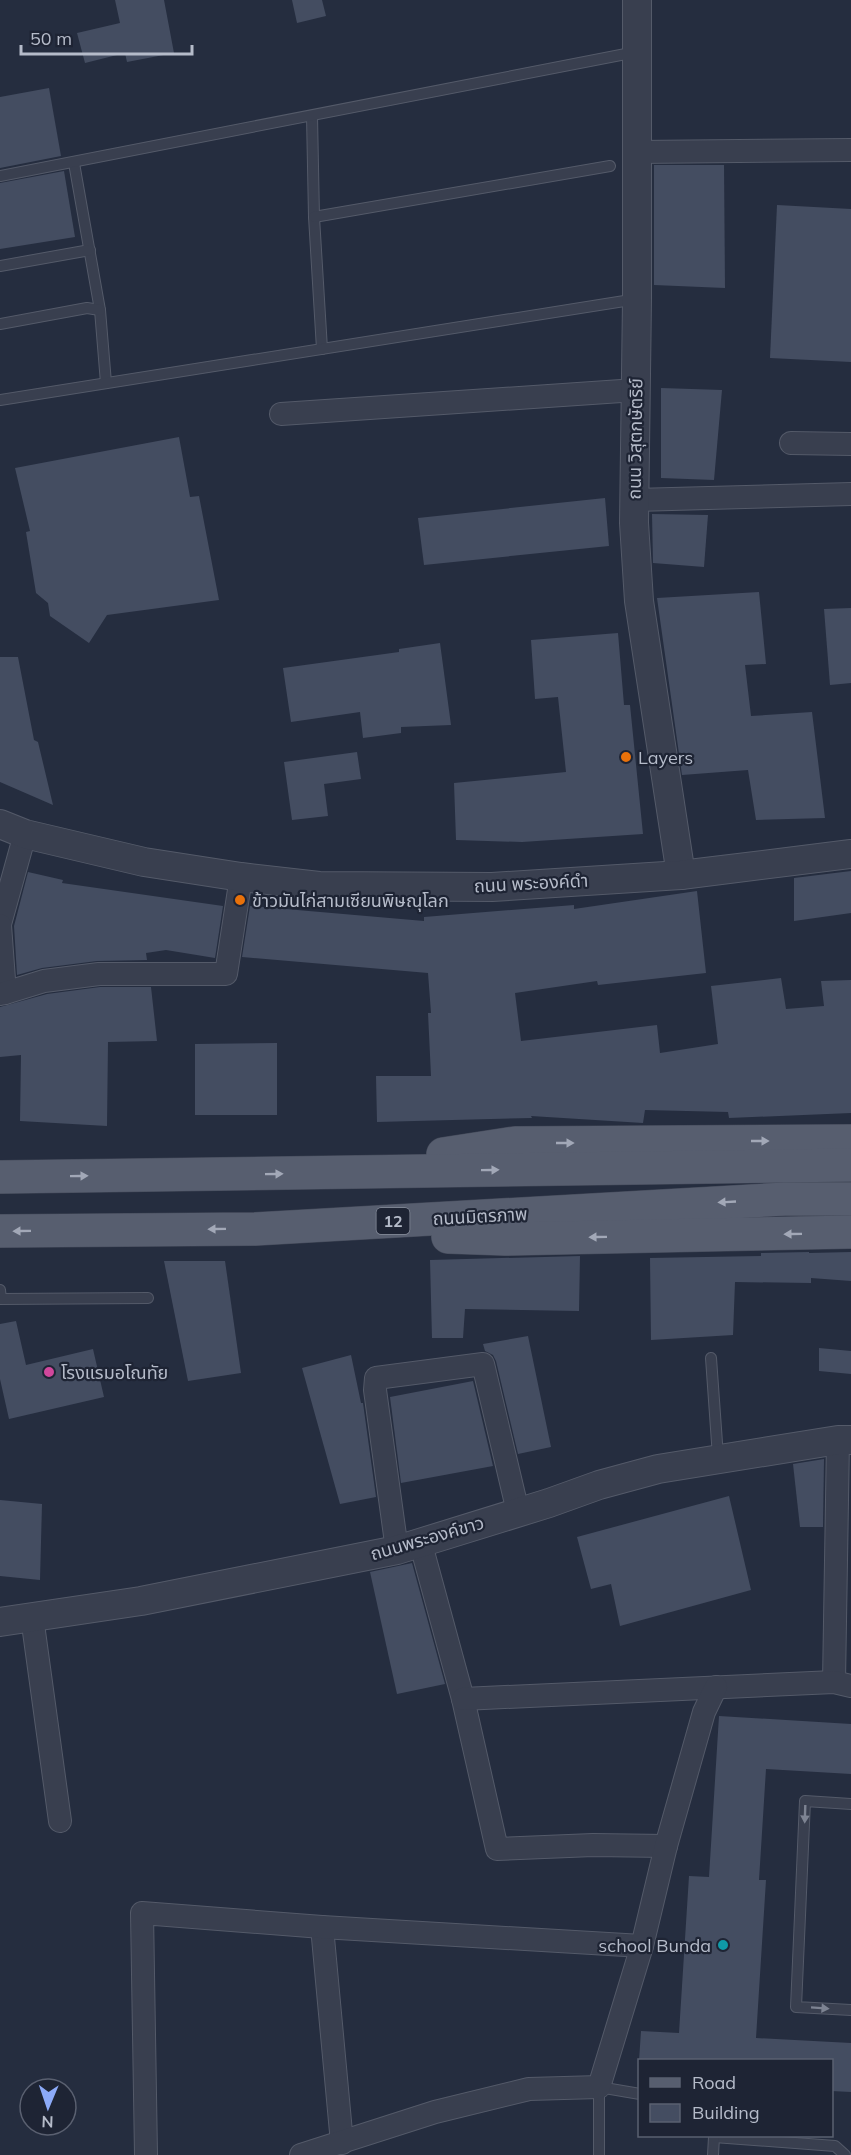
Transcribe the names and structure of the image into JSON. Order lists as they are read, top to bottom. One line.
{"streets":{"main road":["ถนนมิตรภาพ","12"],"street":["ถนน วิสุตกษัตริย์","ถนน พระองค์ดำ","ถนนพระองค์ขาว"]},"crossings":[["ถนน วิสุตกษัตริย์","ถนน พระองค์ดำ"]],"places":["Layers","ข้าวมันไก่สามเซียนพิษณุโลก","โรงแรมอโณทัย","school Bunda"],"legend":["Road","Building"],"scale_bar":"50 m","north":"bottom"}
